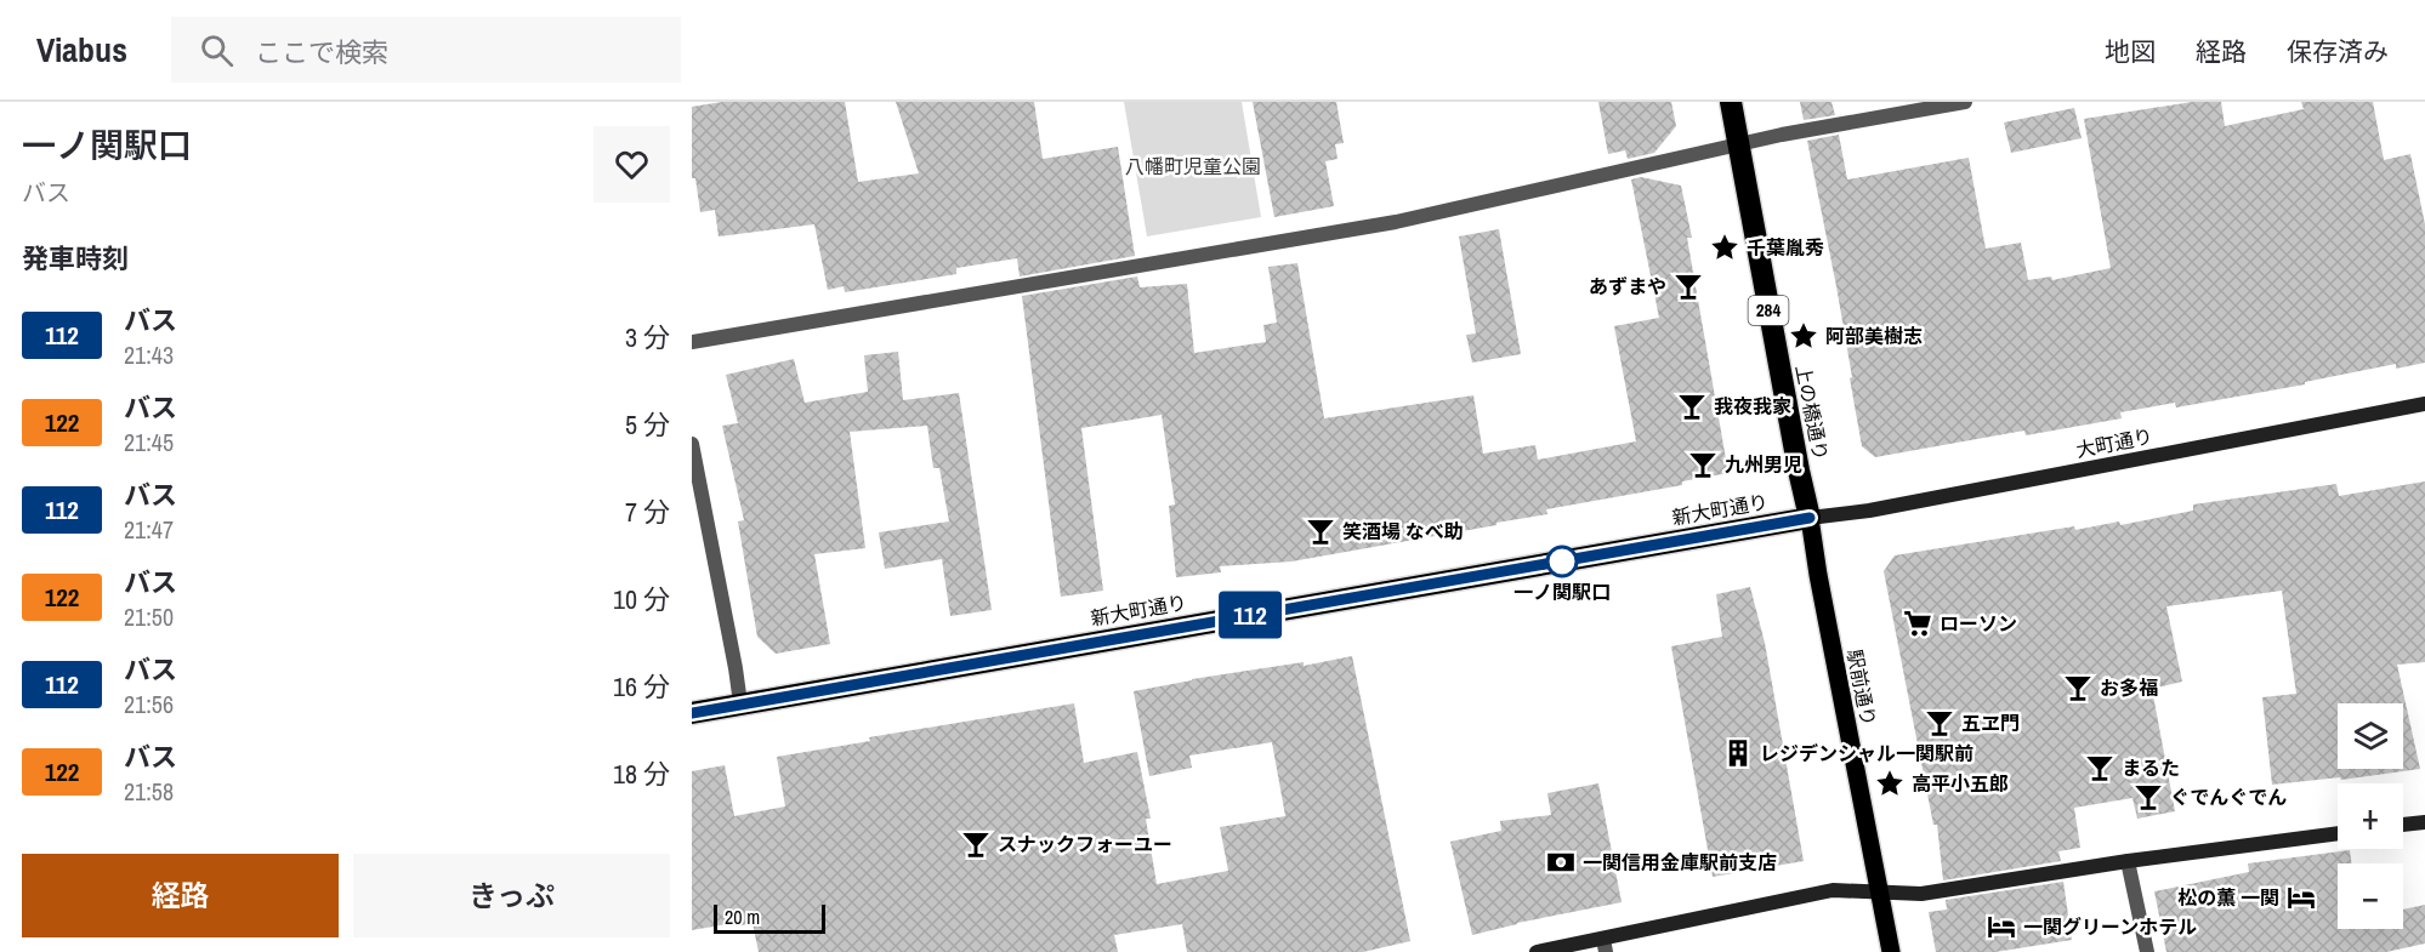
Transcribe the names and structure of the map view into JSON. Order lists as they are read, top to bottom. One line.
{"streets":{"highway":["284","上の橋通り","新大町通り"],"main road":["駅前通り"],"street":["大町通り"]},"crossings":[["上の橋通り","大町通り"],["上の橋通り","新大町通り"],["上の橋通り","駅前通り"],["大町通り","新大町通り"],["大町通り","駅前通り"],["新大町通り","駅前通り"]],"parks":["八幡町児童公園"],"places":{"place":["千葉胤秀","阿部美樹志","高平小五郎"],"bar":["あずまや","我夜我家","九州男児","笑酒場 なべ助","お多福","五ヱ門","まるた","ぐでんぐでん","スナックフォーユー"],"other":["一ノ関駅口"],"supermarket":["ローソン"],"building":["レジデンシャル一関駅前"],"bank":["一関信用金庫駅前支店"],"hotel":["松の薫 一関","一関グリーンホテル"]},"lines":["bus line 112"],"scale_bar":"20 m","page":{"header":"Viabus","search":"ここで検索","nav":["地図","経路","保存済み"],"heading":[["一ノ関駅口","バス"],"発車時刻"],"on_map":"112","list":[{"mark":"112","name":"バス","note":"21:43","value":"3 分"},{"mark":"122","name":"バス","note":"21:45","value":"5 分"},{"mark":"112","name":"バス","note":"21:47","value":"7 分"},{"mark":"122","name":"バス","note":"21:50","value":"10 分"},{"mark":"112","name":"バス","note":"21:56","value":"16 分"},{"mark":"122","name":"バス","note":"21:58","value":"18 分"}],"map_buttons":["+","−"],"buttons":["経路","きっぷ"],"scale":"20 m"}}
